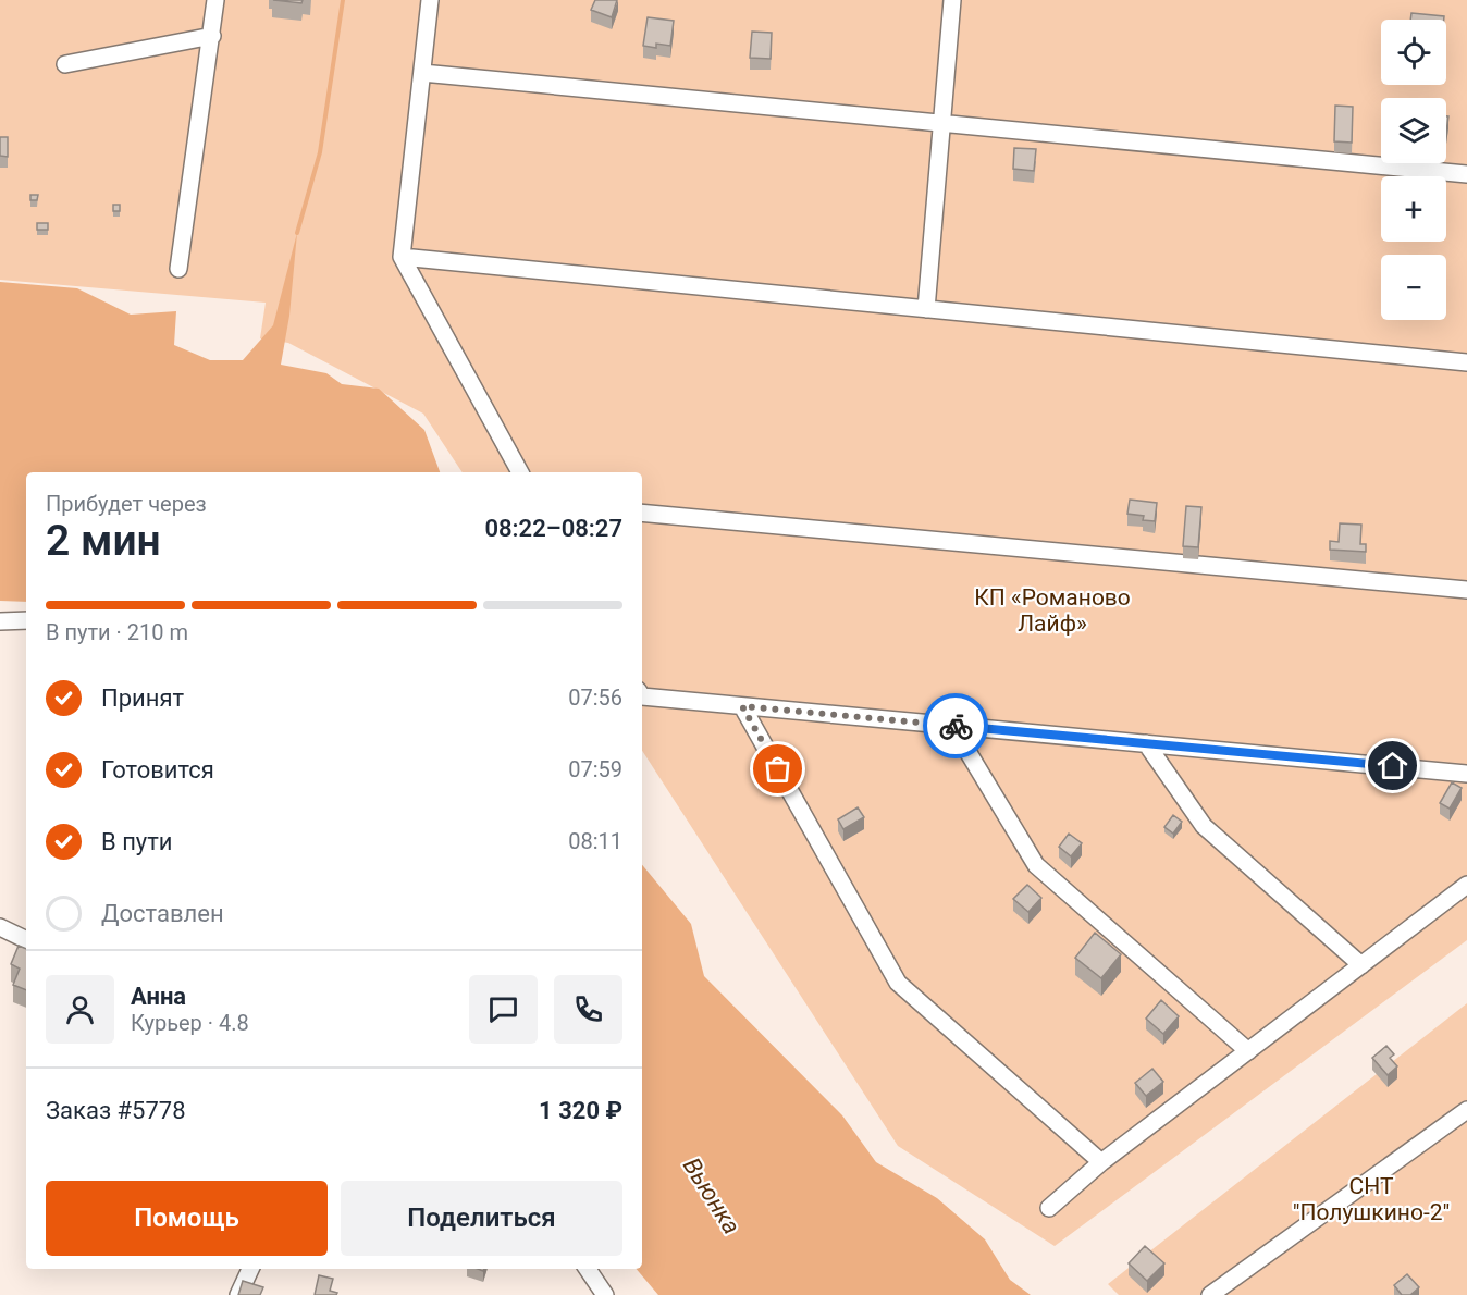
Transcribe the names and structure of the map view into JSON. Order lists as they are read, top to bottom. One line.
{"water":["Вьюнка"],"parks":["КП «Романово Лайф»","СНТ \"Полушкино-2\""],"page":{"map_buttons":["+","−"],"heading":["2 мин","Прибудет через","08:22–08:27"],"panel":["Анна","Курьер · 4.8","Заказ #5778","1 320 ₽"],"bar":"В пути · 210 m","list":[["Принят","07:56"],["Готовится","07:59"],["В пути","08:11"],"Доставлен"],"buttons":["Помощь","Поделиться"]}}
